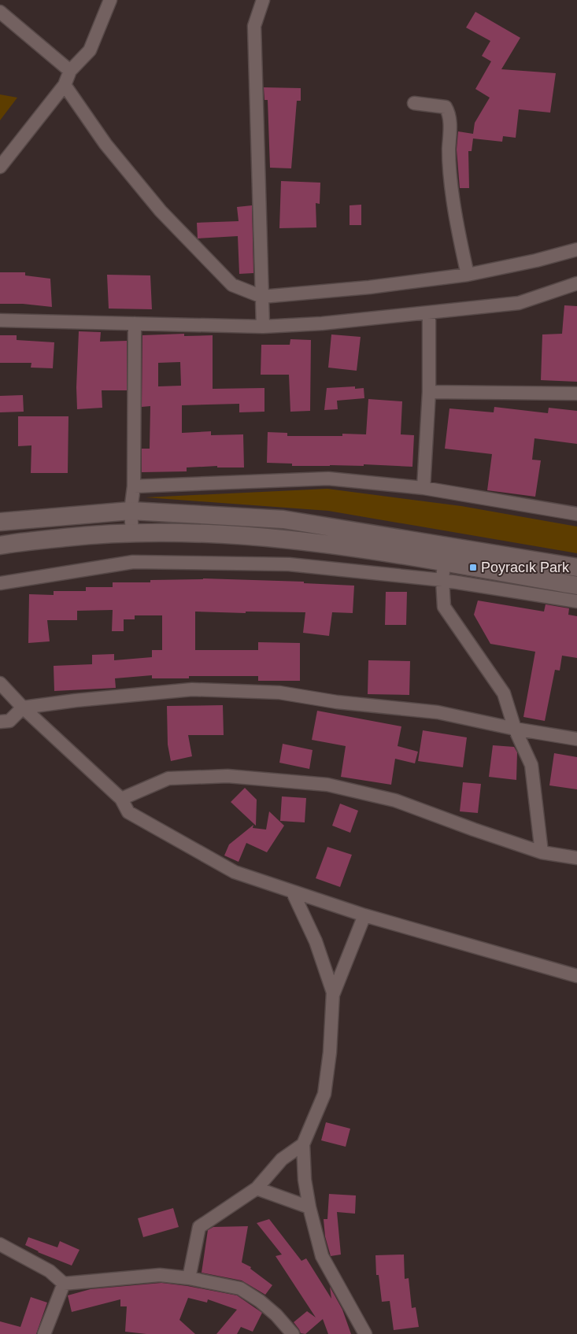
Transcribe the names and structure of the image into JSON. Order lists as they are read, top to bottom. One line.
{"places":{"transit":["Poyracık Park"]}}
